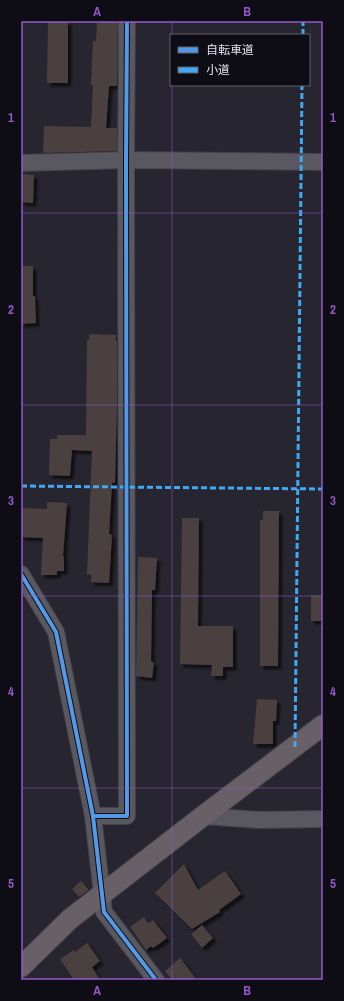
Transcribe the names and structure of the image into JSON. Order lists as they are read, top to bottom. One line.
{"legend":["自転車道","小道"],"grid":{"columns":["A","B"],"rows":["1","2","3","4","5"]}}
